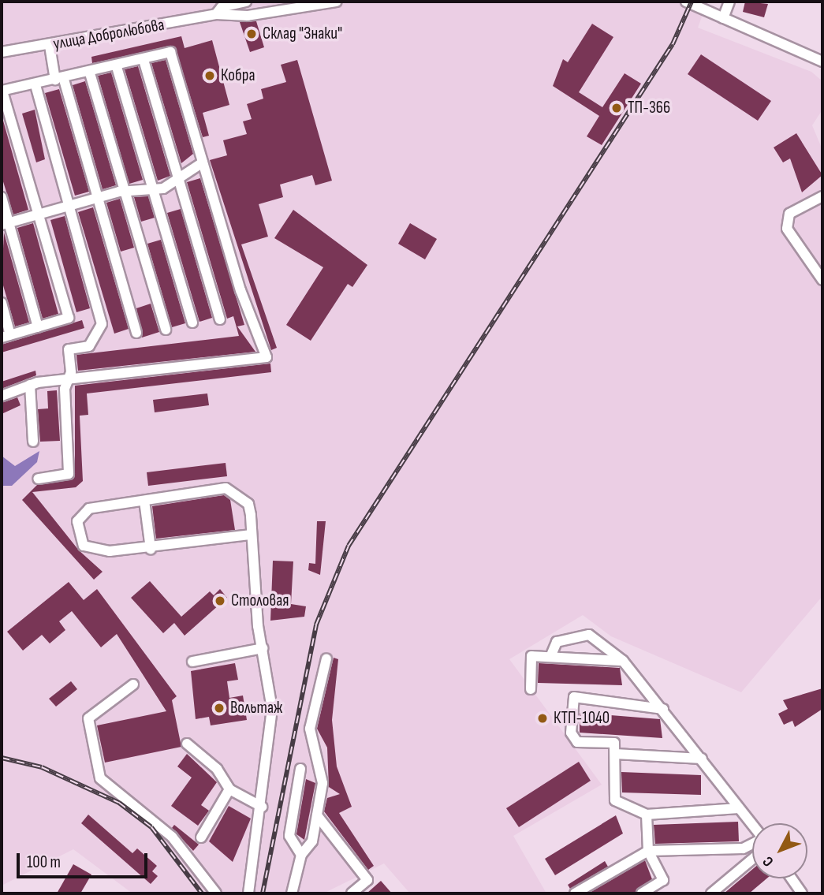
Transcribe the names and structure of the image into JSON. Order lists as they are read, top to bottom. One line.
{"streets":{"street":["улица Добролюбова"]},"places":["Склад \"Знаки\"","Кобра","ТП-366","Столовая","Вольтаж","КТП-1040"],"scale_bar":"100 m","north":"bottom left"}
